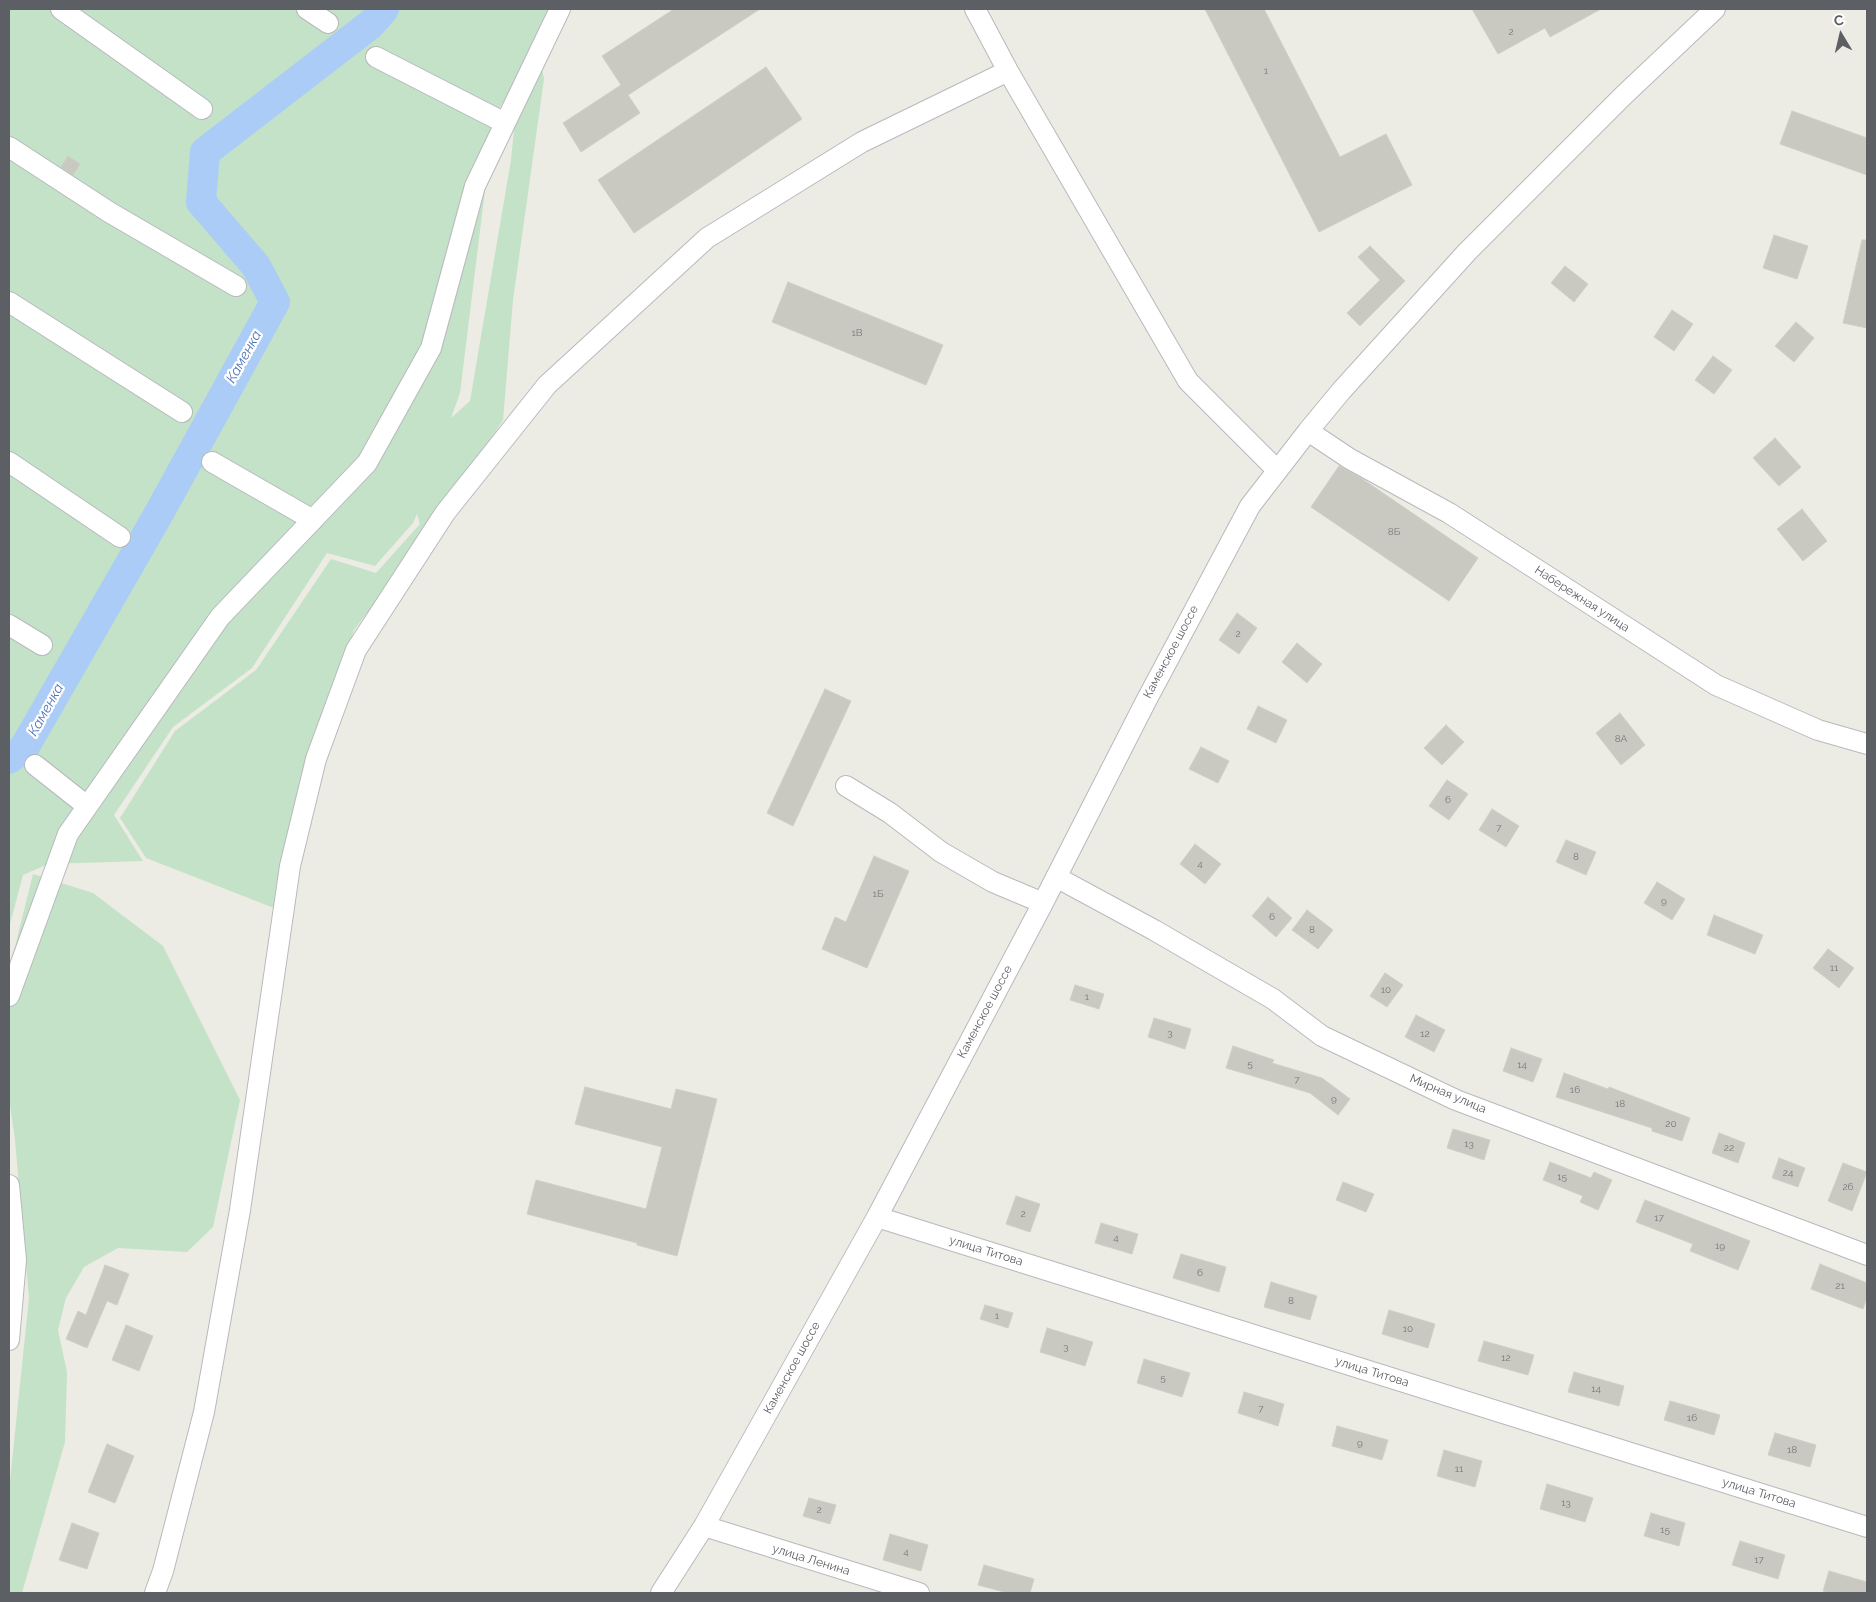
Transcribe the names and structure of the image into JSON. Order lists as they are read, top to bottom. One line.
{"streets":{"street":["Набережная улица","Каменское шоссе","Мирная улица","улица Титова","улица Ленина"]},"crossings":[["Набережная улица","Каменское шоссе"],["Каменское шоссе","Мирная улица"],["Каменское шоссе","улица Титова"],["Каменское шоссе","улица Ленина"]],"water":["Каменка"],"house_numbers":["2","1","1В","8Б","2","8А","6","7","8","4","1Б","9","6","8","11","10","1","3","12","5","14","7","16","9","18","20","13","22","24","15","26","2","17","4","19","6","21","8","1","10","3","12","5","14","7","16","9","18","11","13","2","15","4","17"],"north":"top"}
